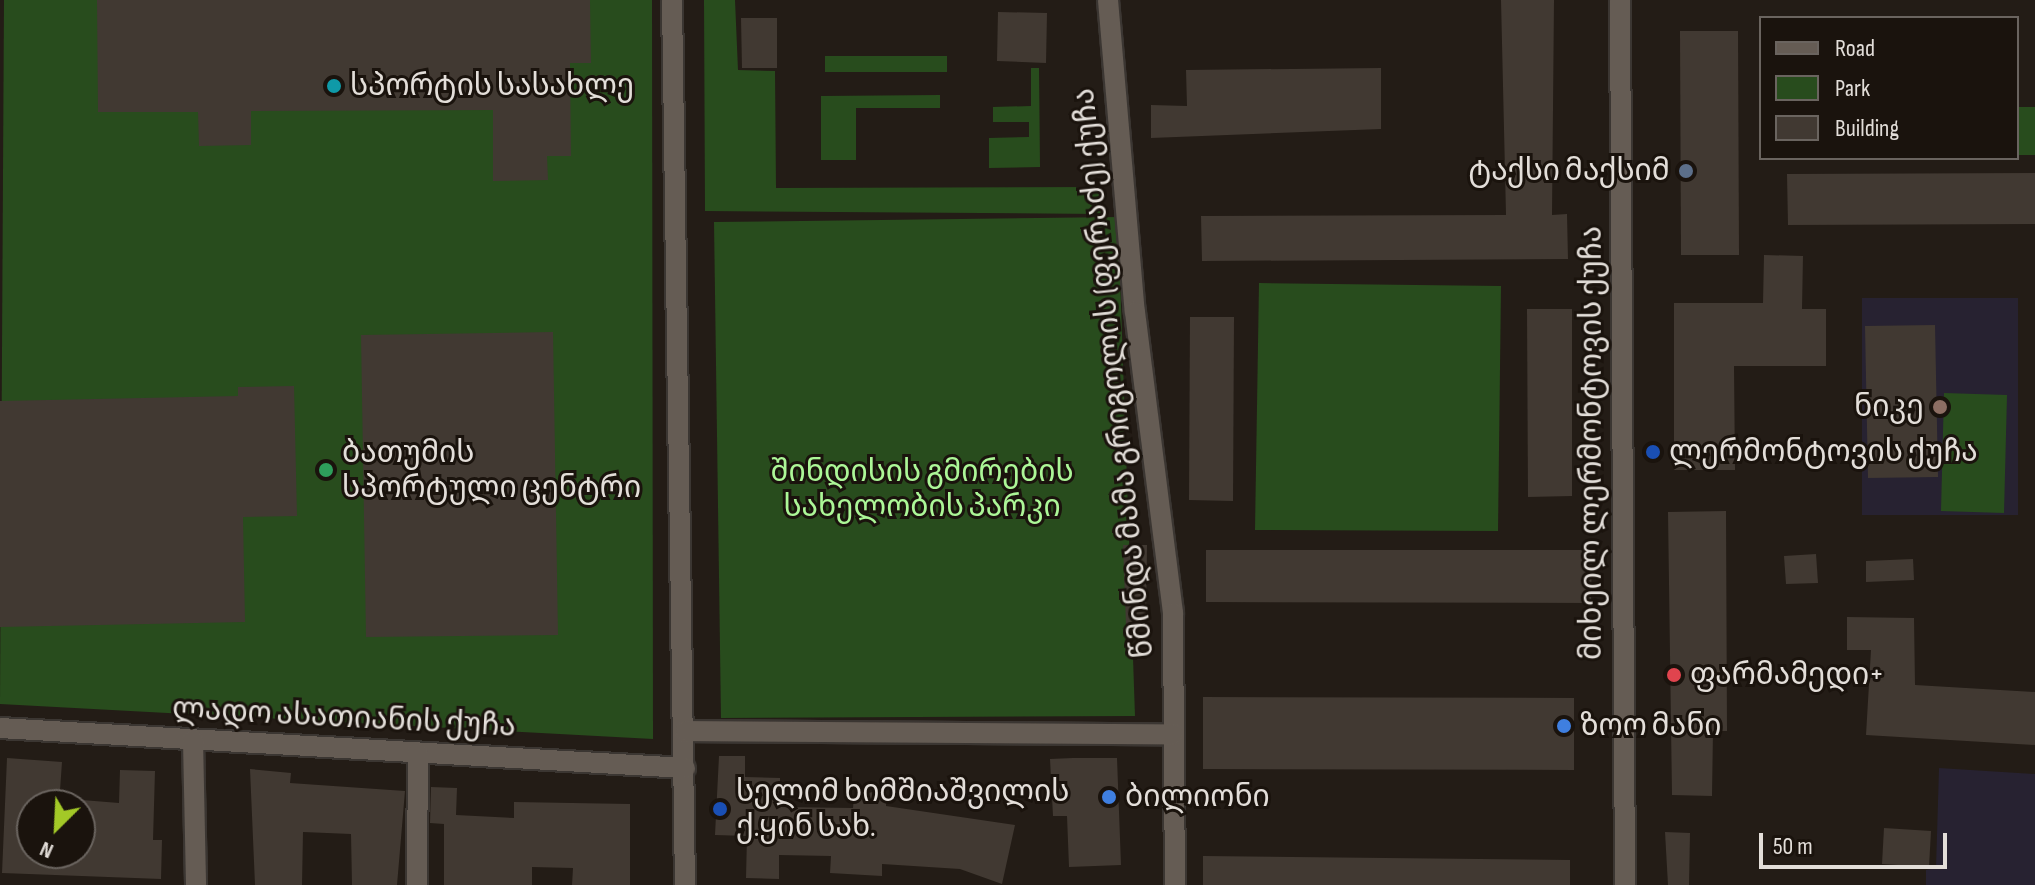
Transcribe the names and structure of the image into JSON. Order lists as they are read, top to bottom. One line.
{"streets":{"street":["წმინდა მამა გრიგოლის (ფერაძე) ქუჩა","მიხეილ ლერმონტოვის ქუჩა","ლადო ასათიანის ქუჩა"]},"parks":["შინდისის გმირების სახელობის პარკი"],"places":["სპორტის სასახლე","ტაქსი მაქსიმ","ნიკე","ლერმონტოვის ქუჩა","ბათუმის სპორტული ცენტრი","ფარმამედი+","ზოო მანი","ბილიონი","სელიმ ხიმშიაშვილის ქ.ყინ სახ."],"legend":["Road","Park","Building"],"scale_bar":"50 m","north":"bottom left"}
